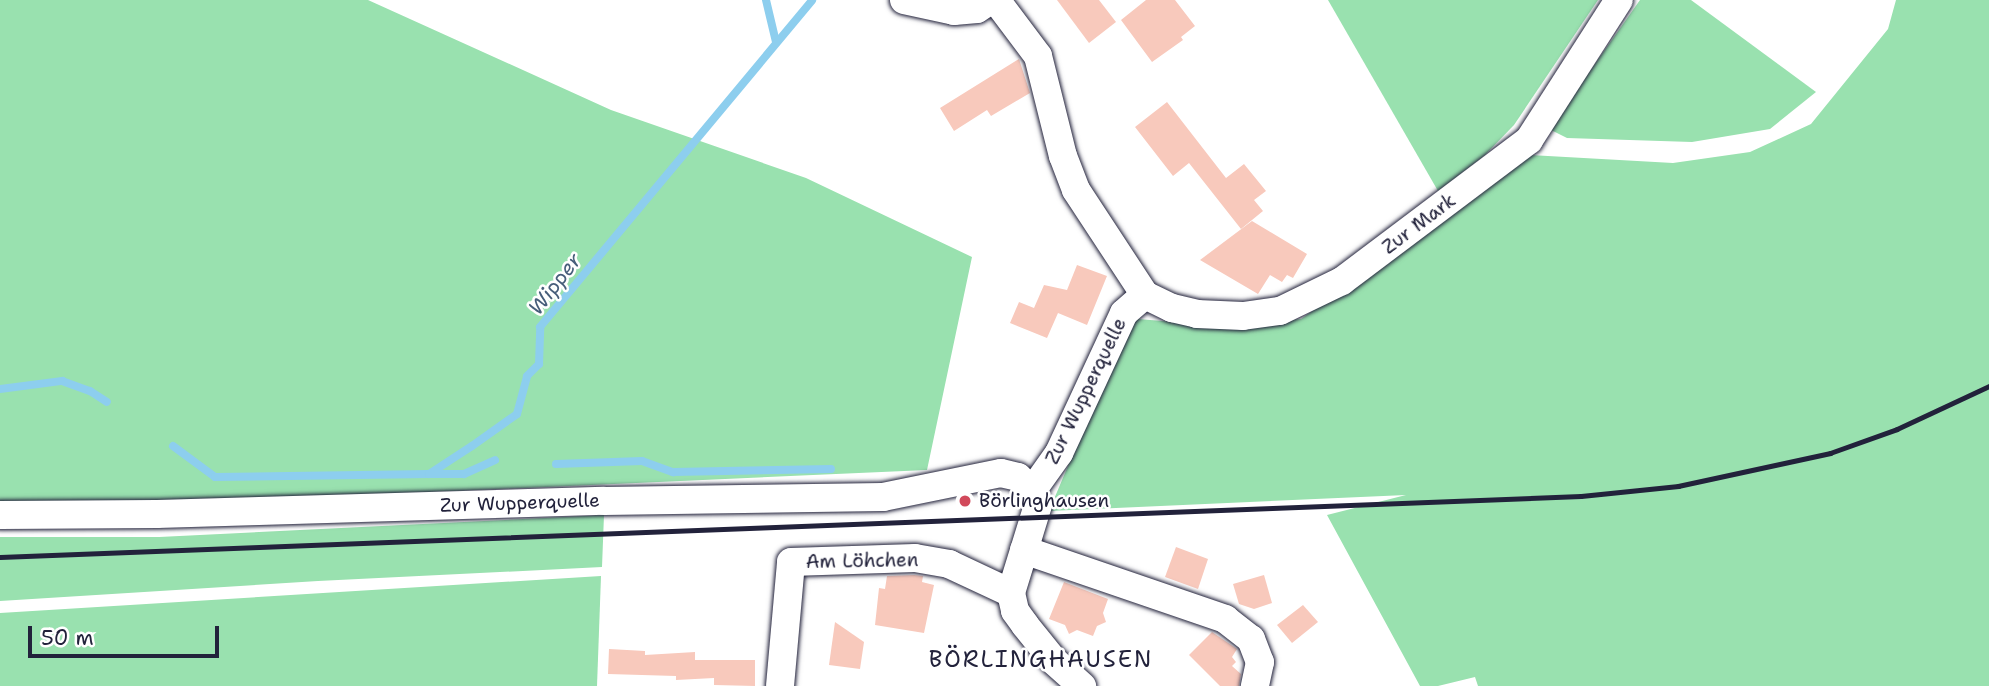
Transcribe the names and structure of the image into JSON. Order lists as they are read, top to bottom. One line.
{"streets":{"street":["Zur Mark","Zur Wupperquelle","Am Löhchen"]},"crossings":[["Zur Mark","Zur Wupperquelle"]],"districts":["BÖRLINGHAUSEN"],"water":["Wipper"],"places":["Börlinghausen"],"scale_bar":"50 m"}
